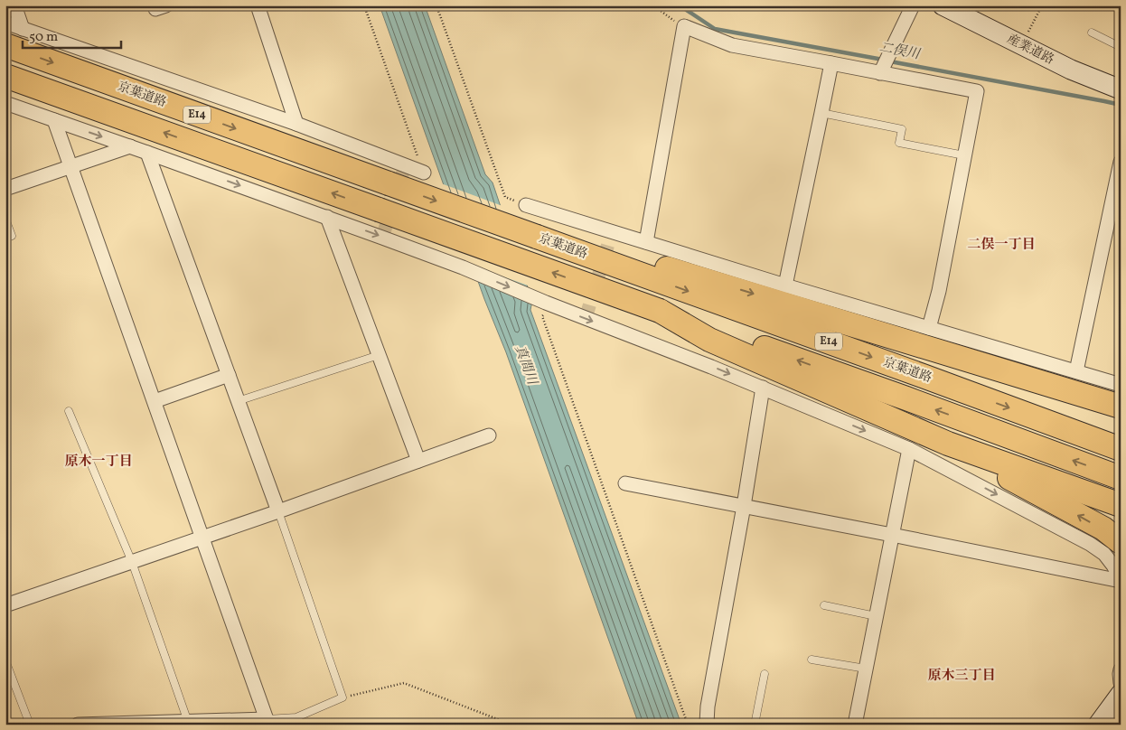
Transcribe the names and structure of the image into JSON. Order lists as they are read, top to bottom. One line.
{"streets":{"highway":["京葉道路","E14"],"main road":["産業道路"]},"districts":["二俣一丁目","原木一丁目","原木三丁目"],"water":["二俣川","真間川"],"scale_bar":"50 m"}
